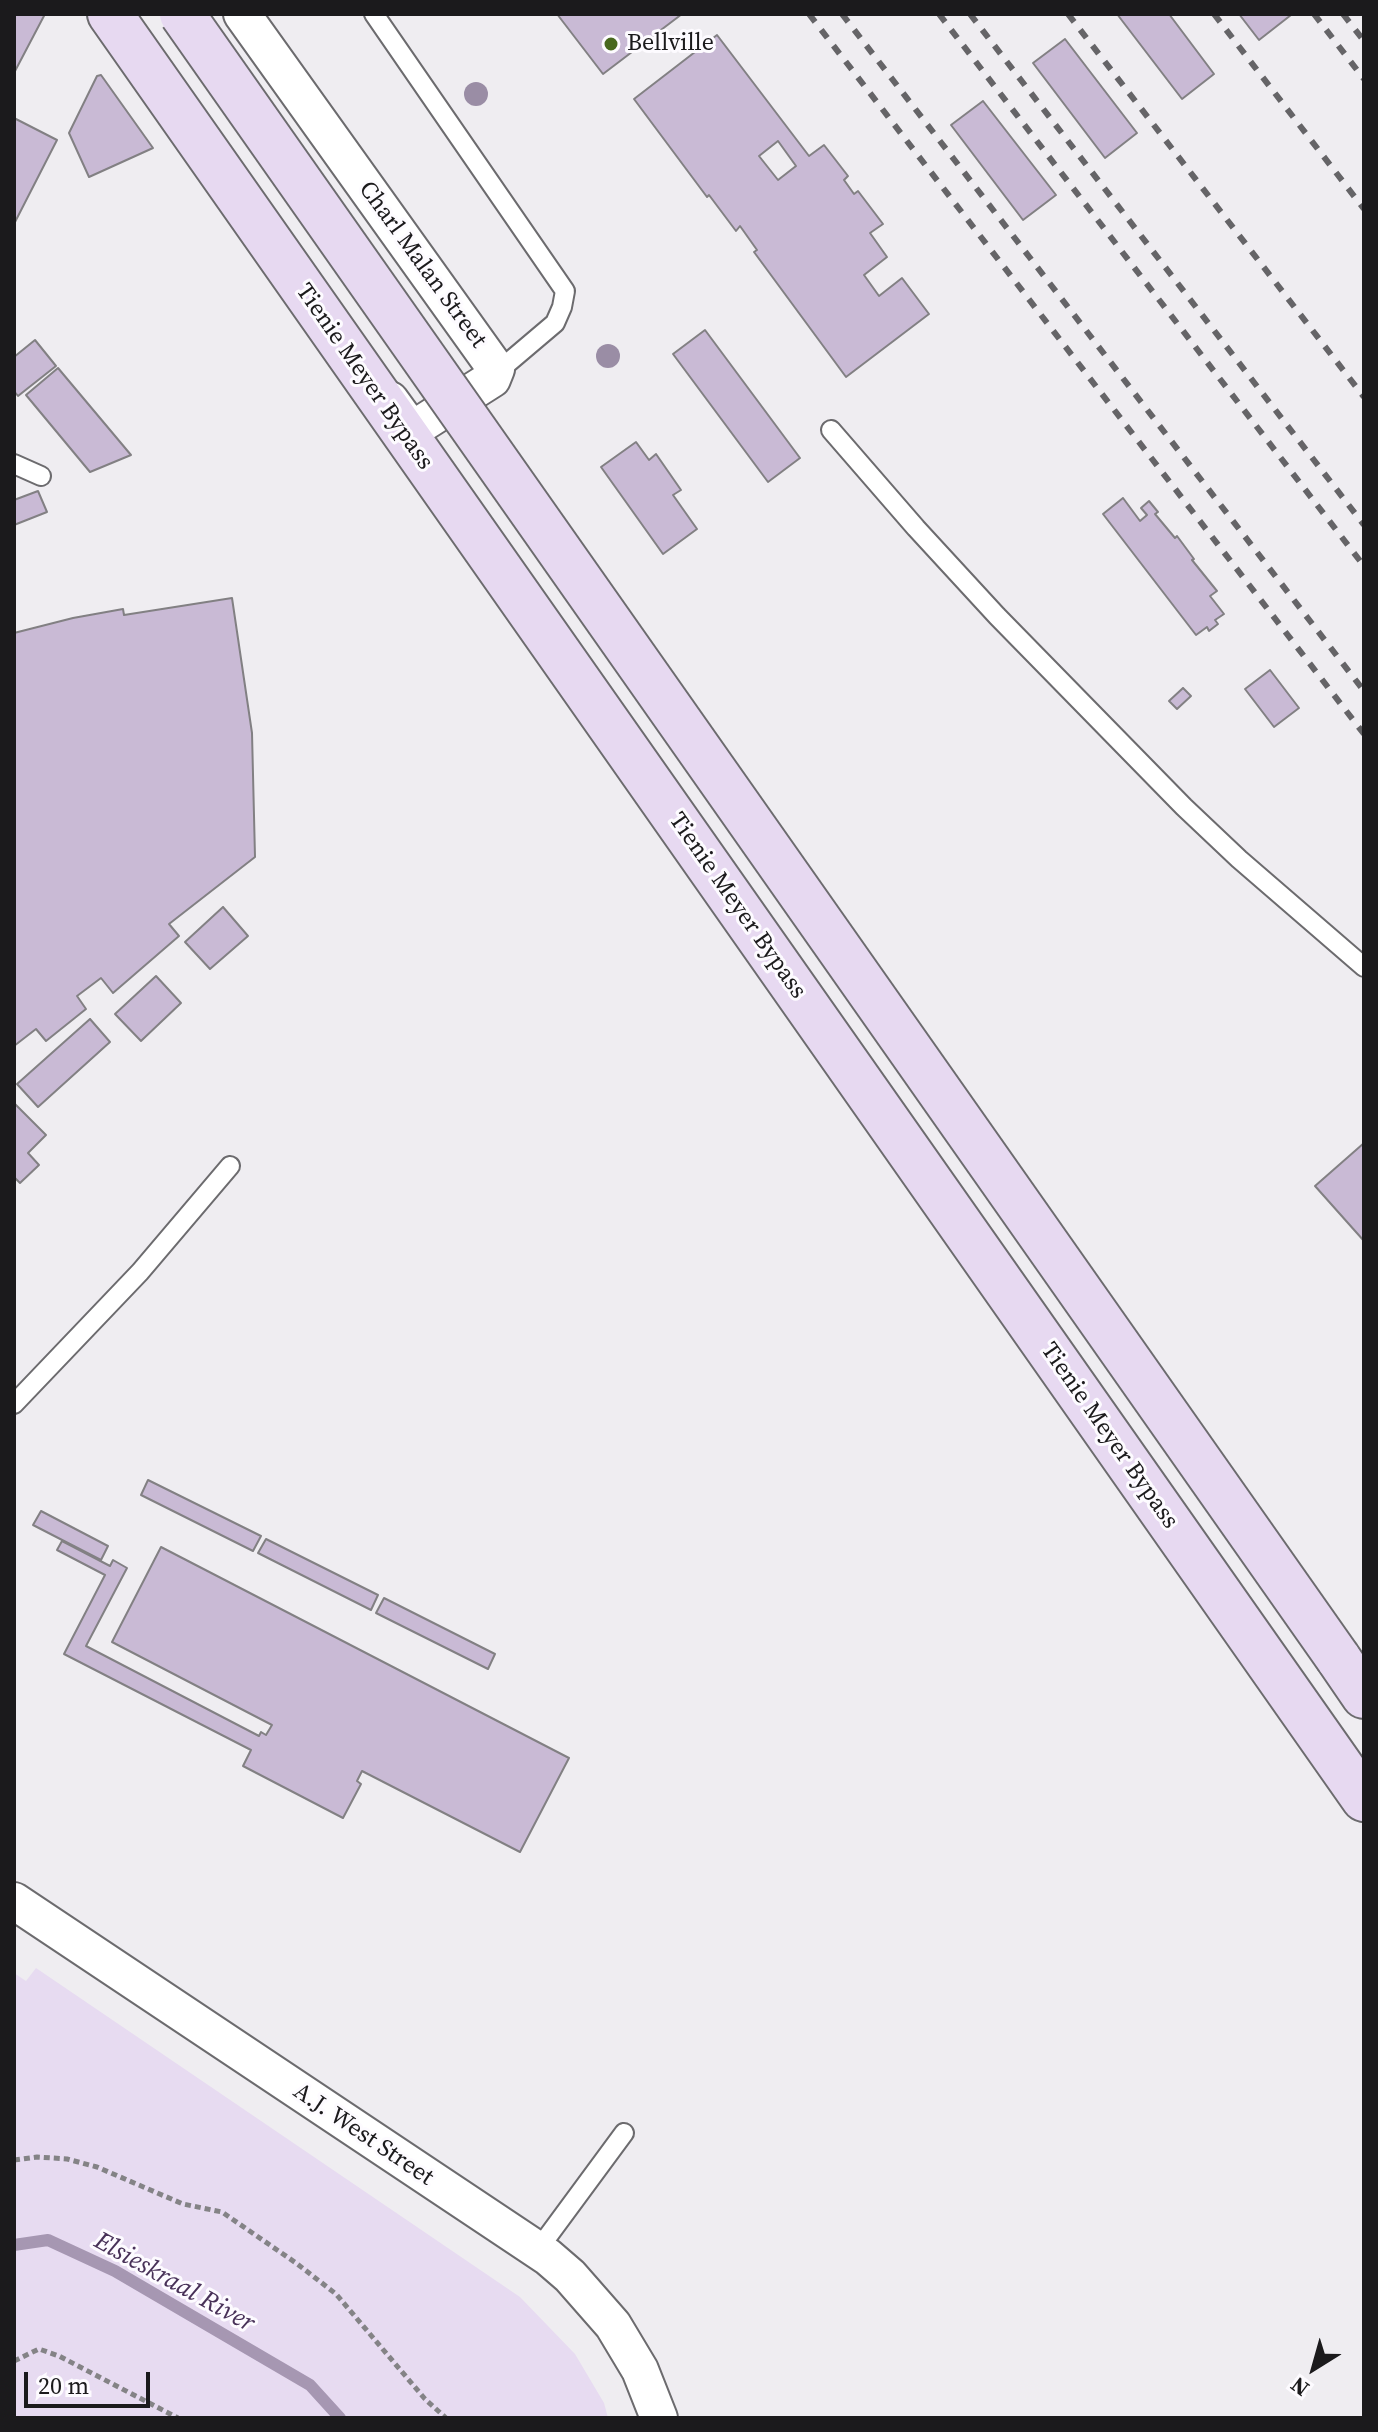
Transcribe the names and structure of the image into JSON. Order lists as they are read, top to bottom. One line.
{"streets":{"main road":["Tienie Meyer Bypass"],"street":["Charl Malan Street","A.J. West Street"]},"water":["Elsieskraal River"],"places":["Bellville"],"scale_bar":"20 m","north":"bottom left"}
